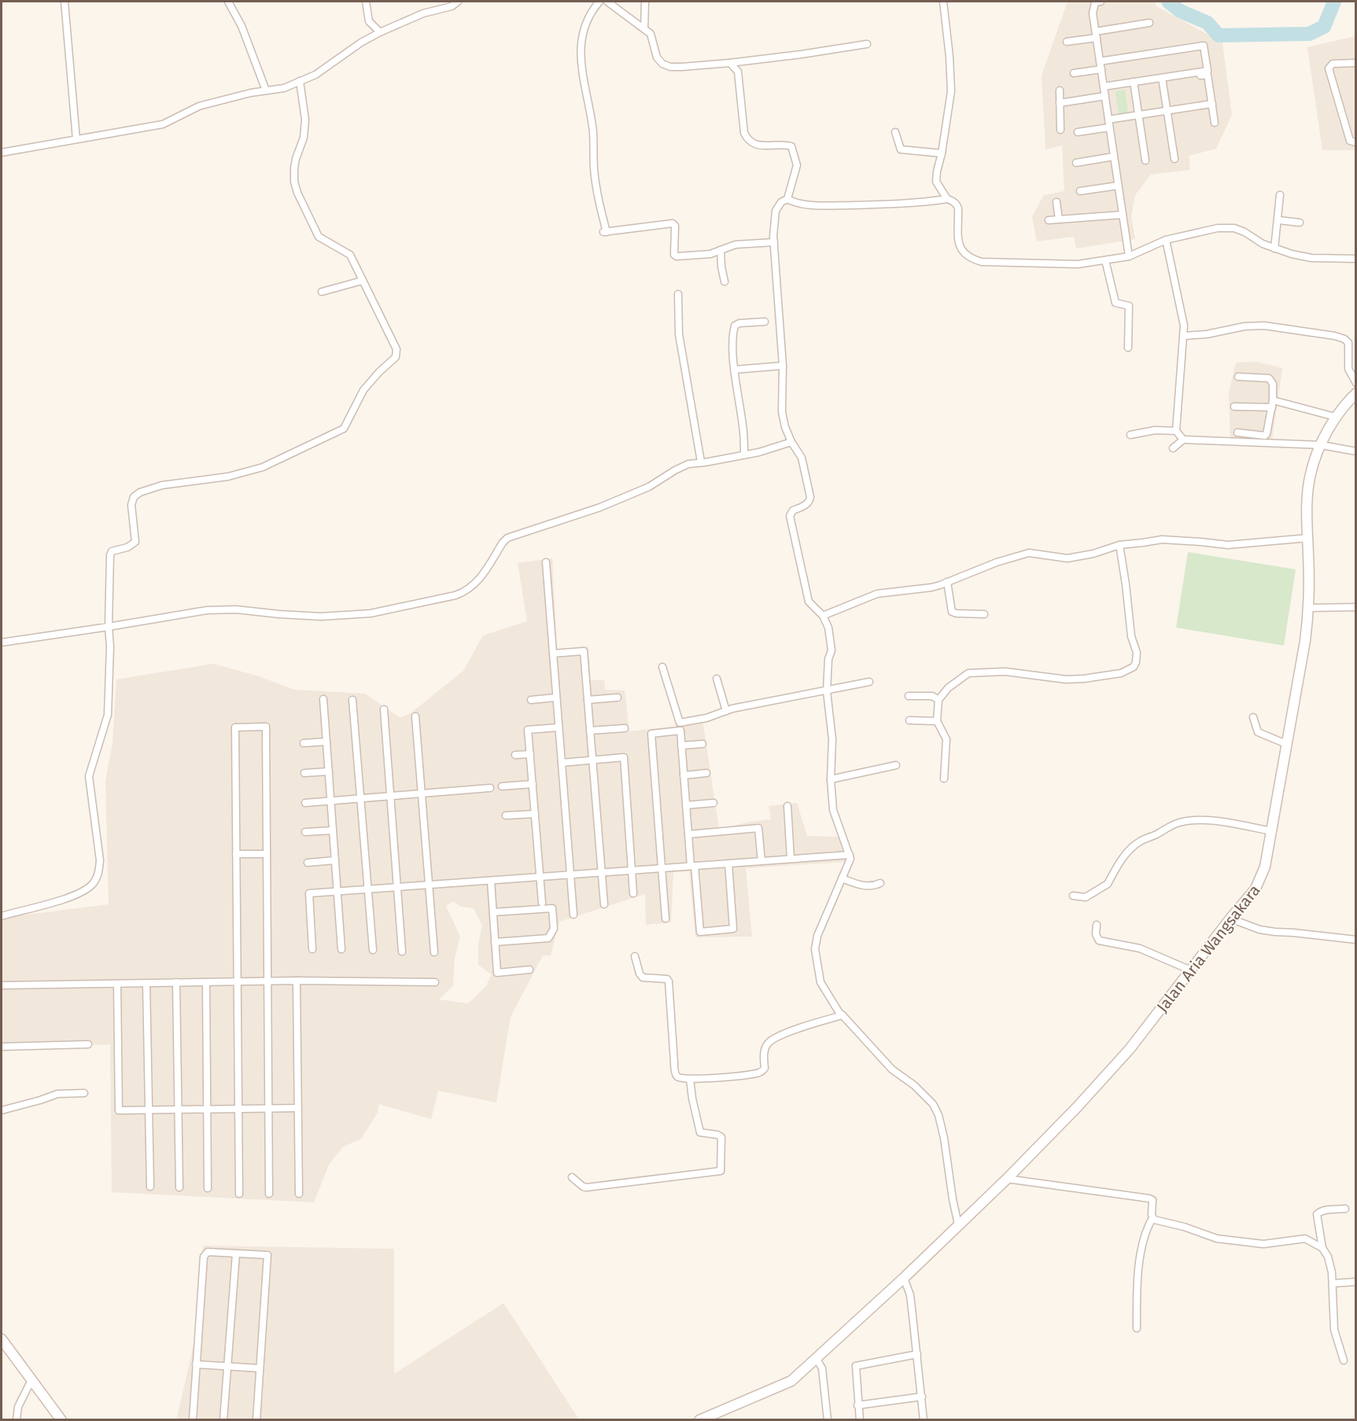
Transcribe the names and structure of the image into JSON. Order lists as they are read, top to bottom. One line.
{"streets":{"street":["Jalan Aria Wangsakara"]}}
